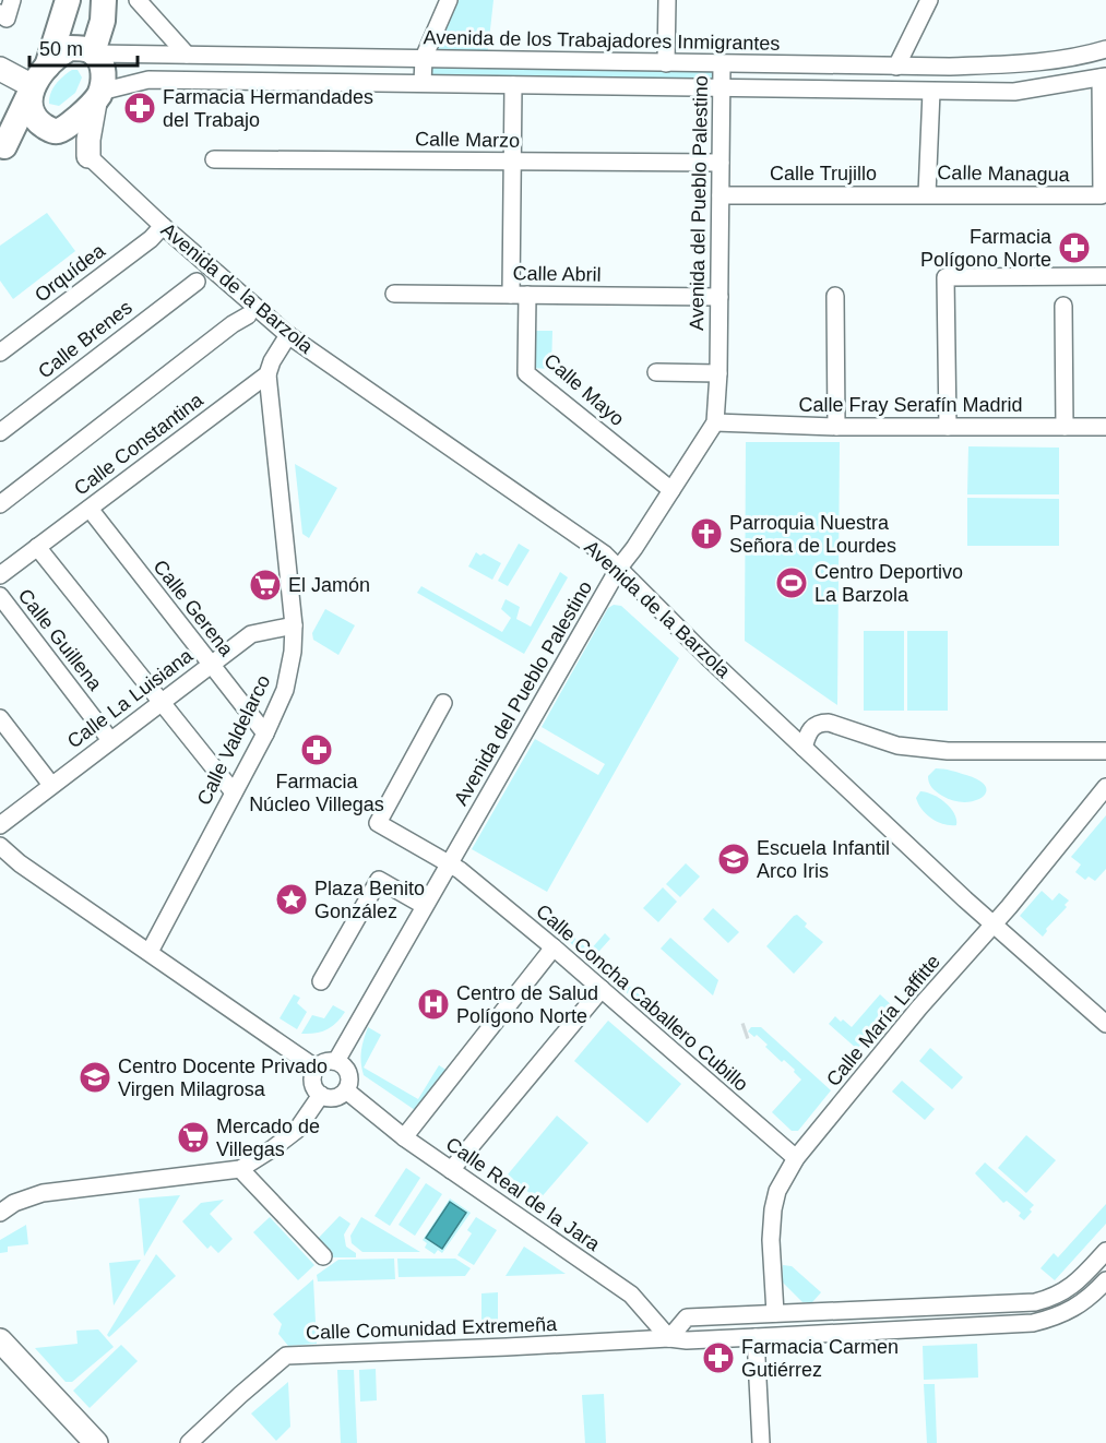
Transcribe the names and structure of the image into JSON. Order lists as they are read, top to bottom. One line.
{"streets":{"street":["Avenida de los Trabajadores Inmigrantes","Calle Marzo","Calle Trujillo","Calle Managua","Avenida del Pueblo Palestino","Orquídea","Calle Abril","Avenida de la Barzola","Calle Brenes","Calle Mayo","Calle Fray Serafín Madrid","Calle Constantina","Calle Gerena","Calle Guillena","Calle La Luisiana","Calle Valdelarco","Calle Concha Caballero Cubillo","Calle María Laffitte","Calle Real de la Jara","Calle Comunidad Extremeña"]},"crossings":[["Avenida de los Trabajadores Inmigrantes","Avenida del Pueblo Palestino"],["Avenida de los Trabajadores Inmigrantes","Avenida de la Barzola"],["Calle Marzo","Avenida del Pueblo Palestino"],["Calle Trujillo","Calle Managua"],["Calle Trujillo","Avenida del Pueblo Palestino"],["Avenida del Pueblo Palestino","Calle Abril"],["Avenida del Pueblo Palestino","Avenida de la Barzola"],["Avenida del Pueblo Palestino","Calle Mayo"],["Avenida del Pueblo Palestino","Calle Fray Serafín Madrid"],["Avenida del Pueblo Palestino","Calle Concha Caballero Cubillo"],["Avenida del Pueblo Palestino","Calle Real de la Jara"],["Orquídea","Avenida de la Barzola"],["Calle Abril","Calle Mayo"],["Avenida de la Barzola","Calle Constantina"],["Avenida de la Barzola","Calle María Laffitte"],["Calle Constantina","Calle Gerena"],["Calle Constantina","Calle Valdelarco"],["Calle Gerena","Calle La Luisiana"],["Calle Gerena","Calle Valdelarco"],["Calle Guillena","Calle La Luisiana"],["Calle La Luisiana","Calle Valdelarco"],["Calle Concha Caballero Cubillo","Calle María Laffitte"],["Calle Real de la Jara","Calle Comunidad Extremeña"]],"places":{"pharmacy":["Farmacia Hermandades del Trabajo","Farmacia Polígono Norte","Farmacia Núcleo Villegas","Farmacia Carmen Gutiérrez"],"church":["Parroquia Nuestra Señora de Lourdes"],"sports":["Centro Deportivo La Barzola"],"supermarket":["El Jamón","Mercado de Villegas"],"school or university":["Escuela Infantil Arco Iris","Centro Docente Privado Virgen Milagrosa"],"place":["Plaza Benito González"],"hospital":["Centro de Salud Polígono Norte"]},"scale_bar":"50 m"}
